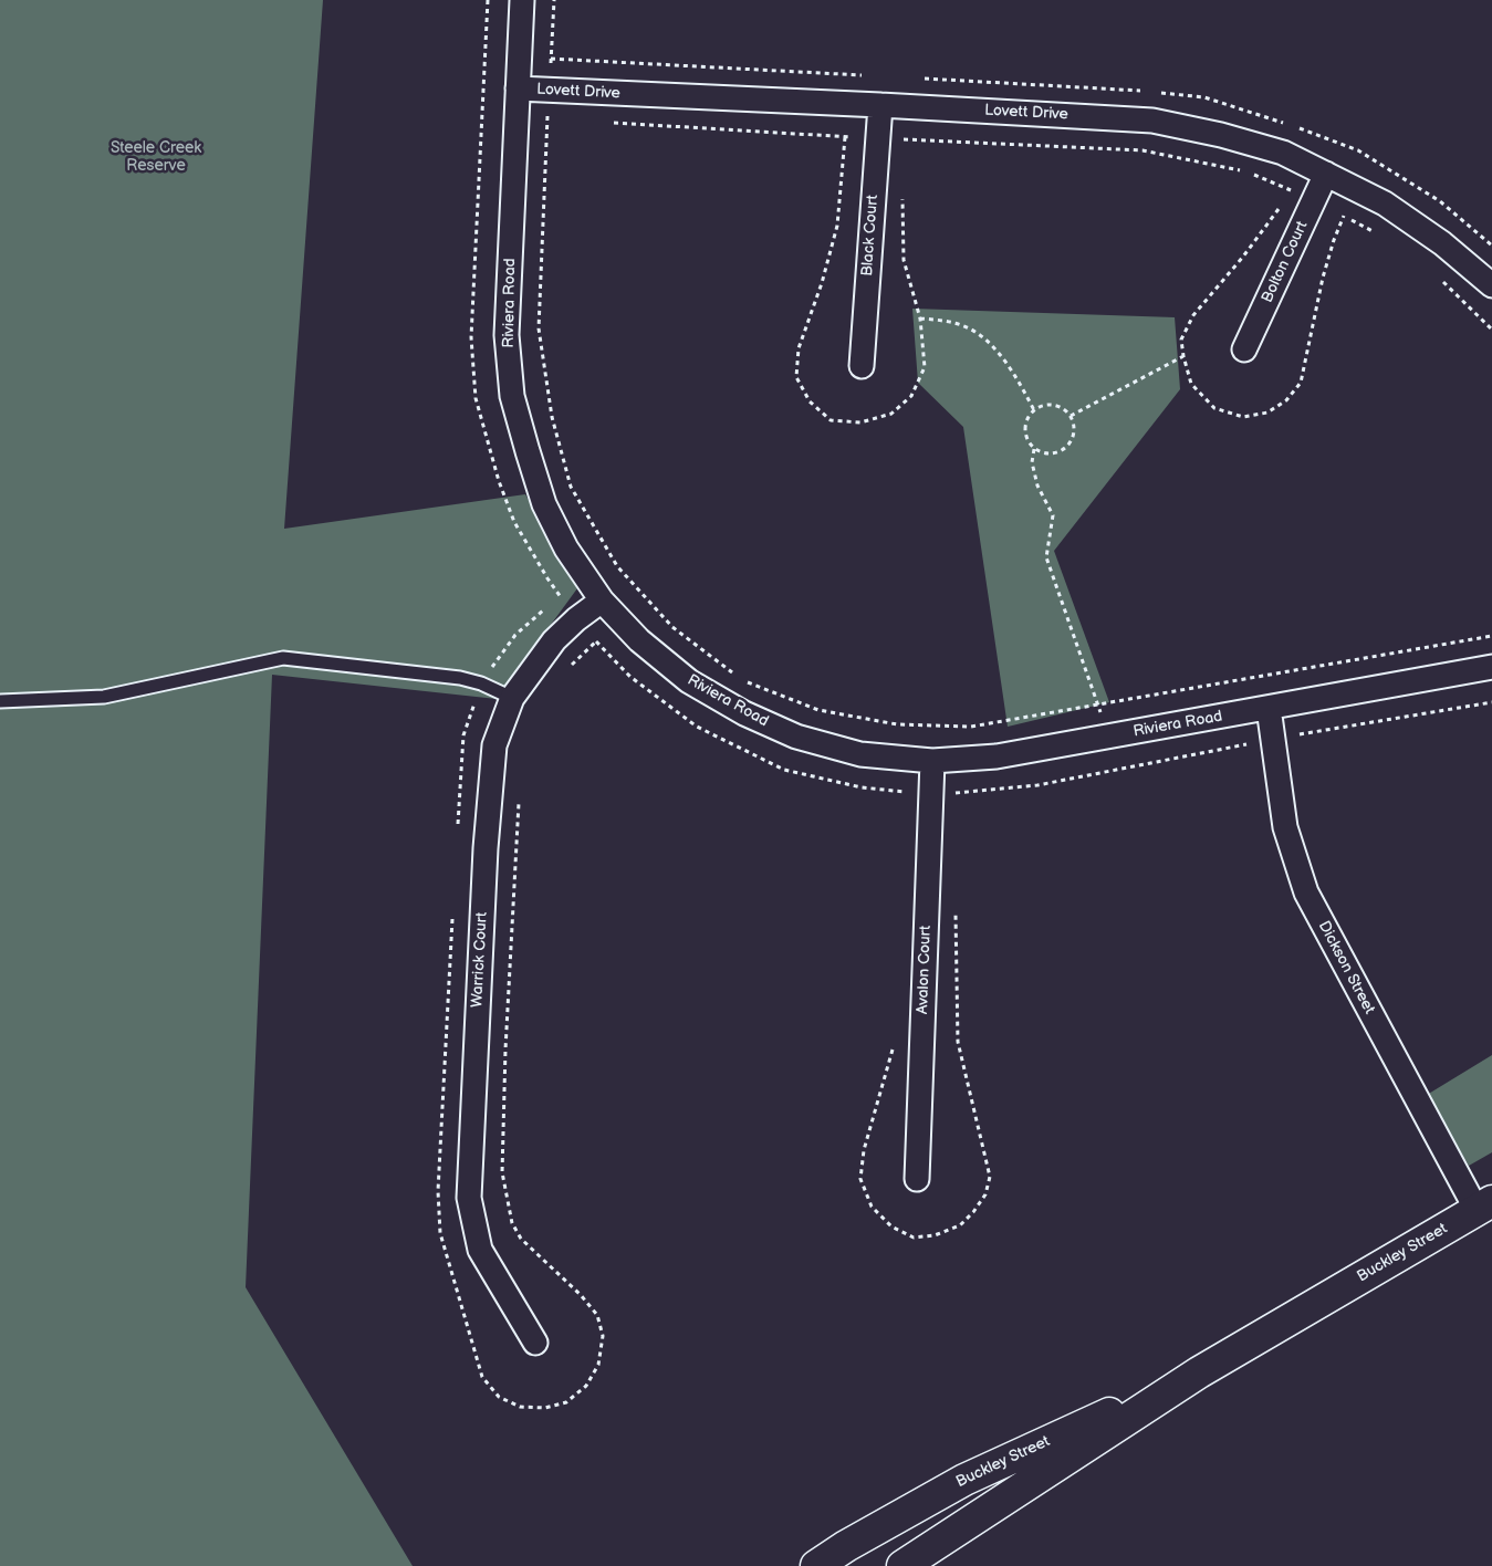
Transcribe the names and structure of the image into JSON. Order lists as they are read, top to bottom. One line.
{"streets":{"main road":["Buckley Street"],"street":["Lovett Drive","Black Court","Bolton Court","Riviera Road","Warrick Court","Dickson Street","Avalon Court"]},"crossings":[["Lovett Drive","Black Court"],["Lovett Drive","Bolton Court"],["Lovett Drive","Riviera Road"],["Riviera Road","Warrick Court"],["Riviera Road","Dickson Street"],["Riviera Road","Avalon Court"],["Dickson Street","Buckley Street"]],"parks":["Steele Creek Reserve"]}
